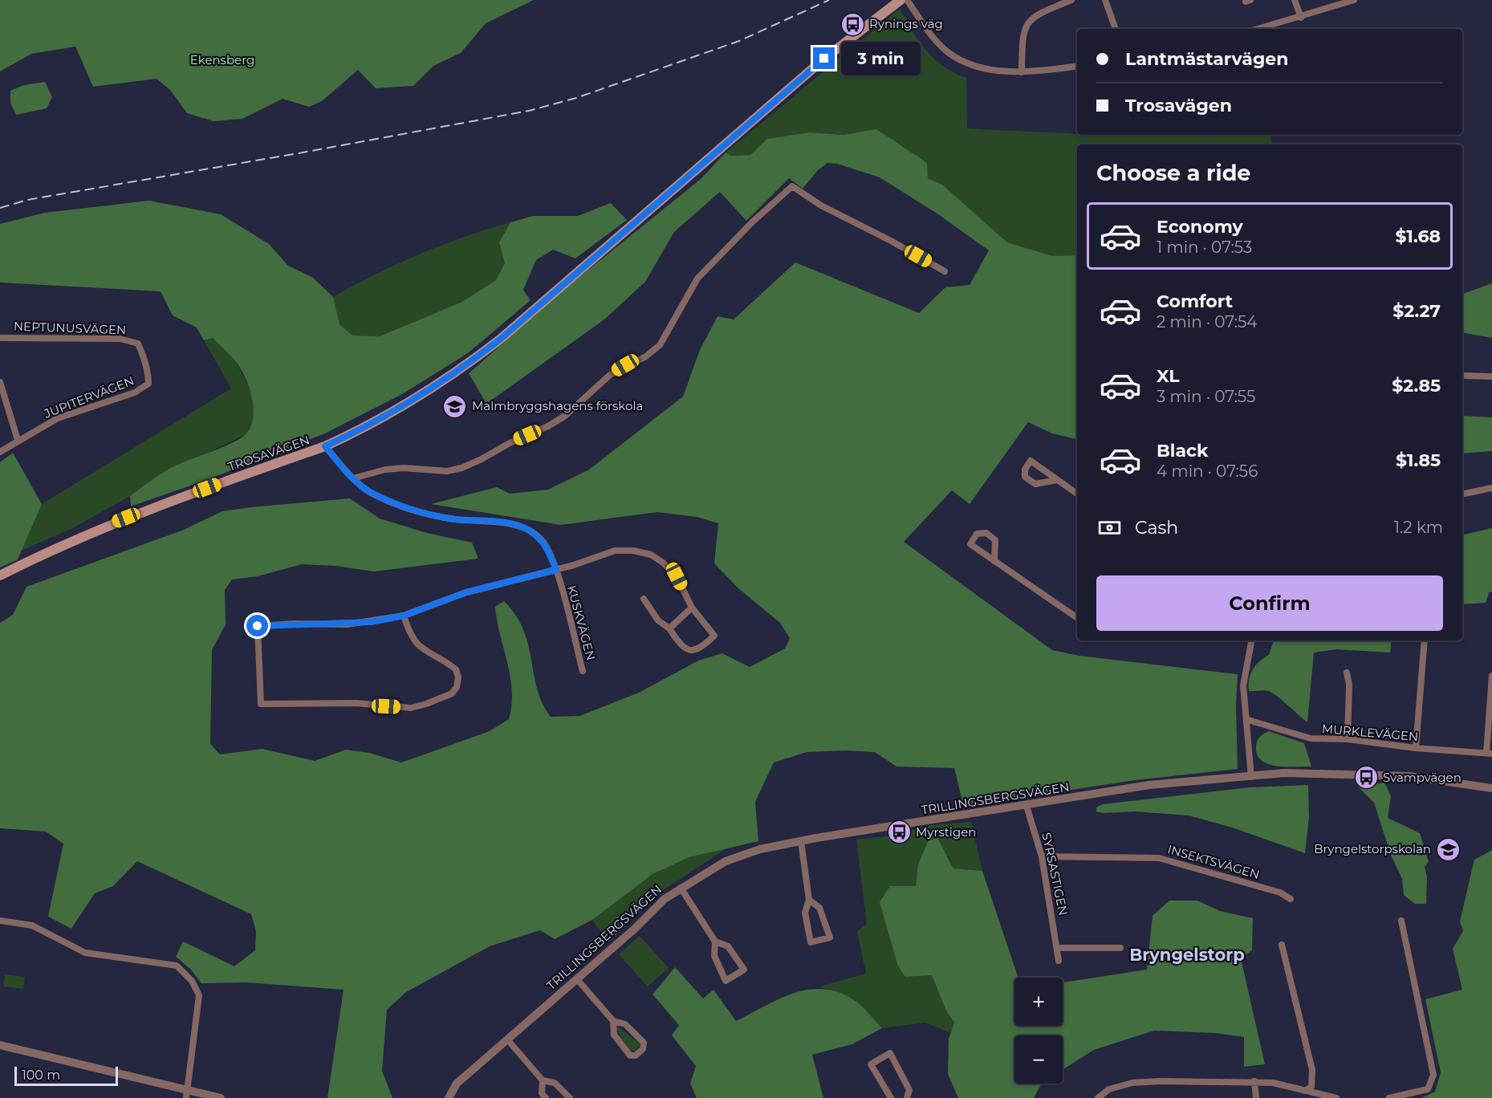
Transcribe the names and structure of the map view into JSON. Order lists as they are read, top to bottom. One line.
{"streets":{"main road":["TROSAVÄGEN"],"street":["NEPTUNUSVÄGEN","JUPITERVÄGEN","KUSKVÄGEN","MURKLEVÄGEN","TRILLINGSBERGSVÄGEN","INSEKTSVÄGEN","SYRSASTIGEN"]},"crossings":[["NEPTUNUSVÄGEN","JUPITERVÄGEN"],["TROSAVÄGEN","KUSKVÄGEN"],["TRILLINGSBERGSVÄGEN","SYRSASTIGEN"],["INSEKTSVÄGEN","SYRSASTIGEN"]],"districts":["Bryngelstorp"],"parks":["Ekensberg"],"places":{"bus stop":["Rynings väg","Svampvägen","Myrstigen"],"school or university":["Malmbryggshagens förskola","Bryngelstorpskolan"]},"scale_bar":"100 m","page":{"banner":["Lantmästarvägen","Trosavägen"],"bubble":"3 min","heading":"Choose a ride","list":[{"name":"Economy","note":"1 min · 07:53","value":"$1.68"},{"name":"Comfort","note":"2 min · 07:54","value":"$2.27"},{"name":"XL","note":"3 min · 07:55","value":"$2.85"},{"name":"Black","note":"4 min · 07:56","value":"$1.85"}],"pay":["Cash","1.2 km"],"buttons":"Confirm","map_buttons":["+","−"],"scale":"100 m"}}
